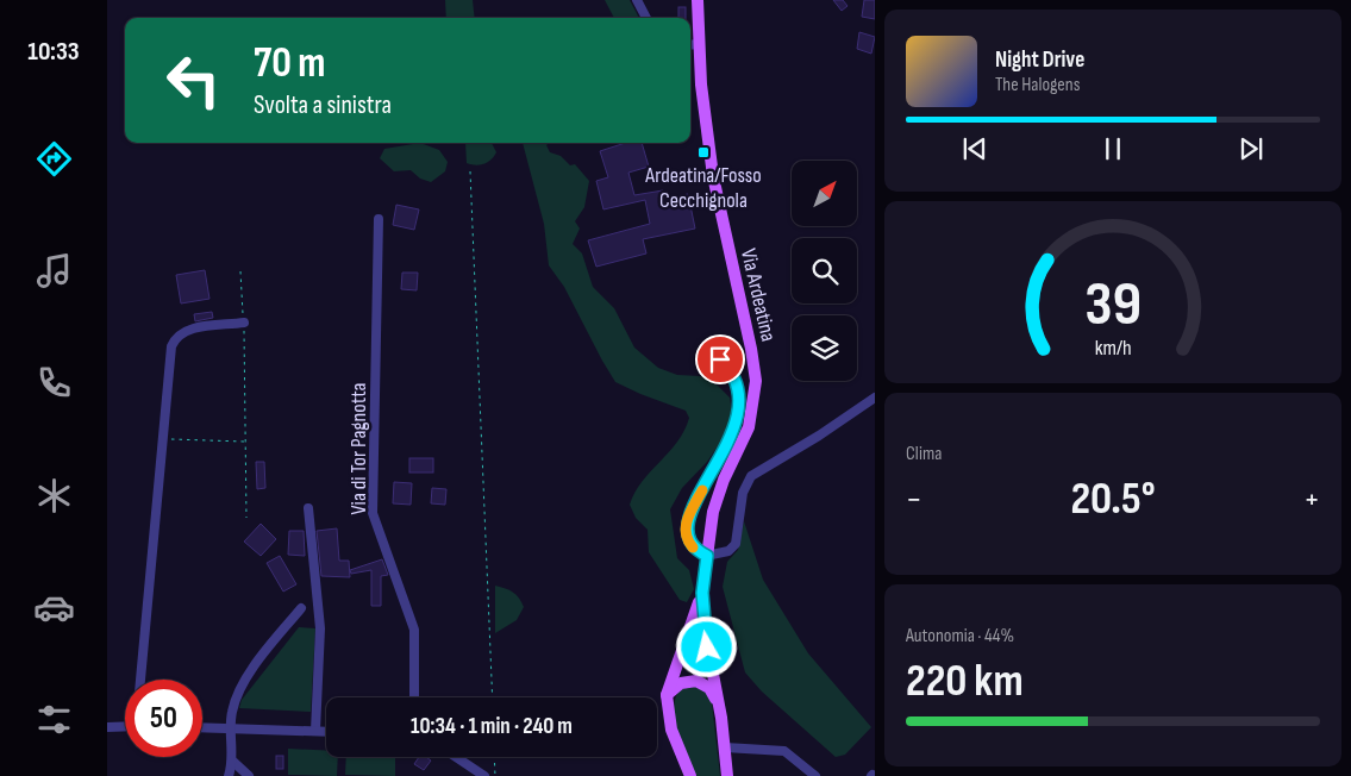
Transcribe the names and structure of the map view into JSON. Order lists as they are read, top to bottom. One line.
{"streets":{"main road":["Via Ardeatina"],"street":["Via di Tor Pagnotta"]},"places":{"transit":["Ardeatina/Fosso Cecchignola"]},"north":"top right","page":{"tabs":"10:33","turn":["70 m","Svolta a sinistra"],"song":["Night Drive","The Halogens"],"tile":["Clima",["Autonomia · 44%","220 km"]],"heat":["−","20.5°","+"],"limit":"50","trip":"10:34 · 1 min · 240 m","gauge":["39","km/h"]}}
